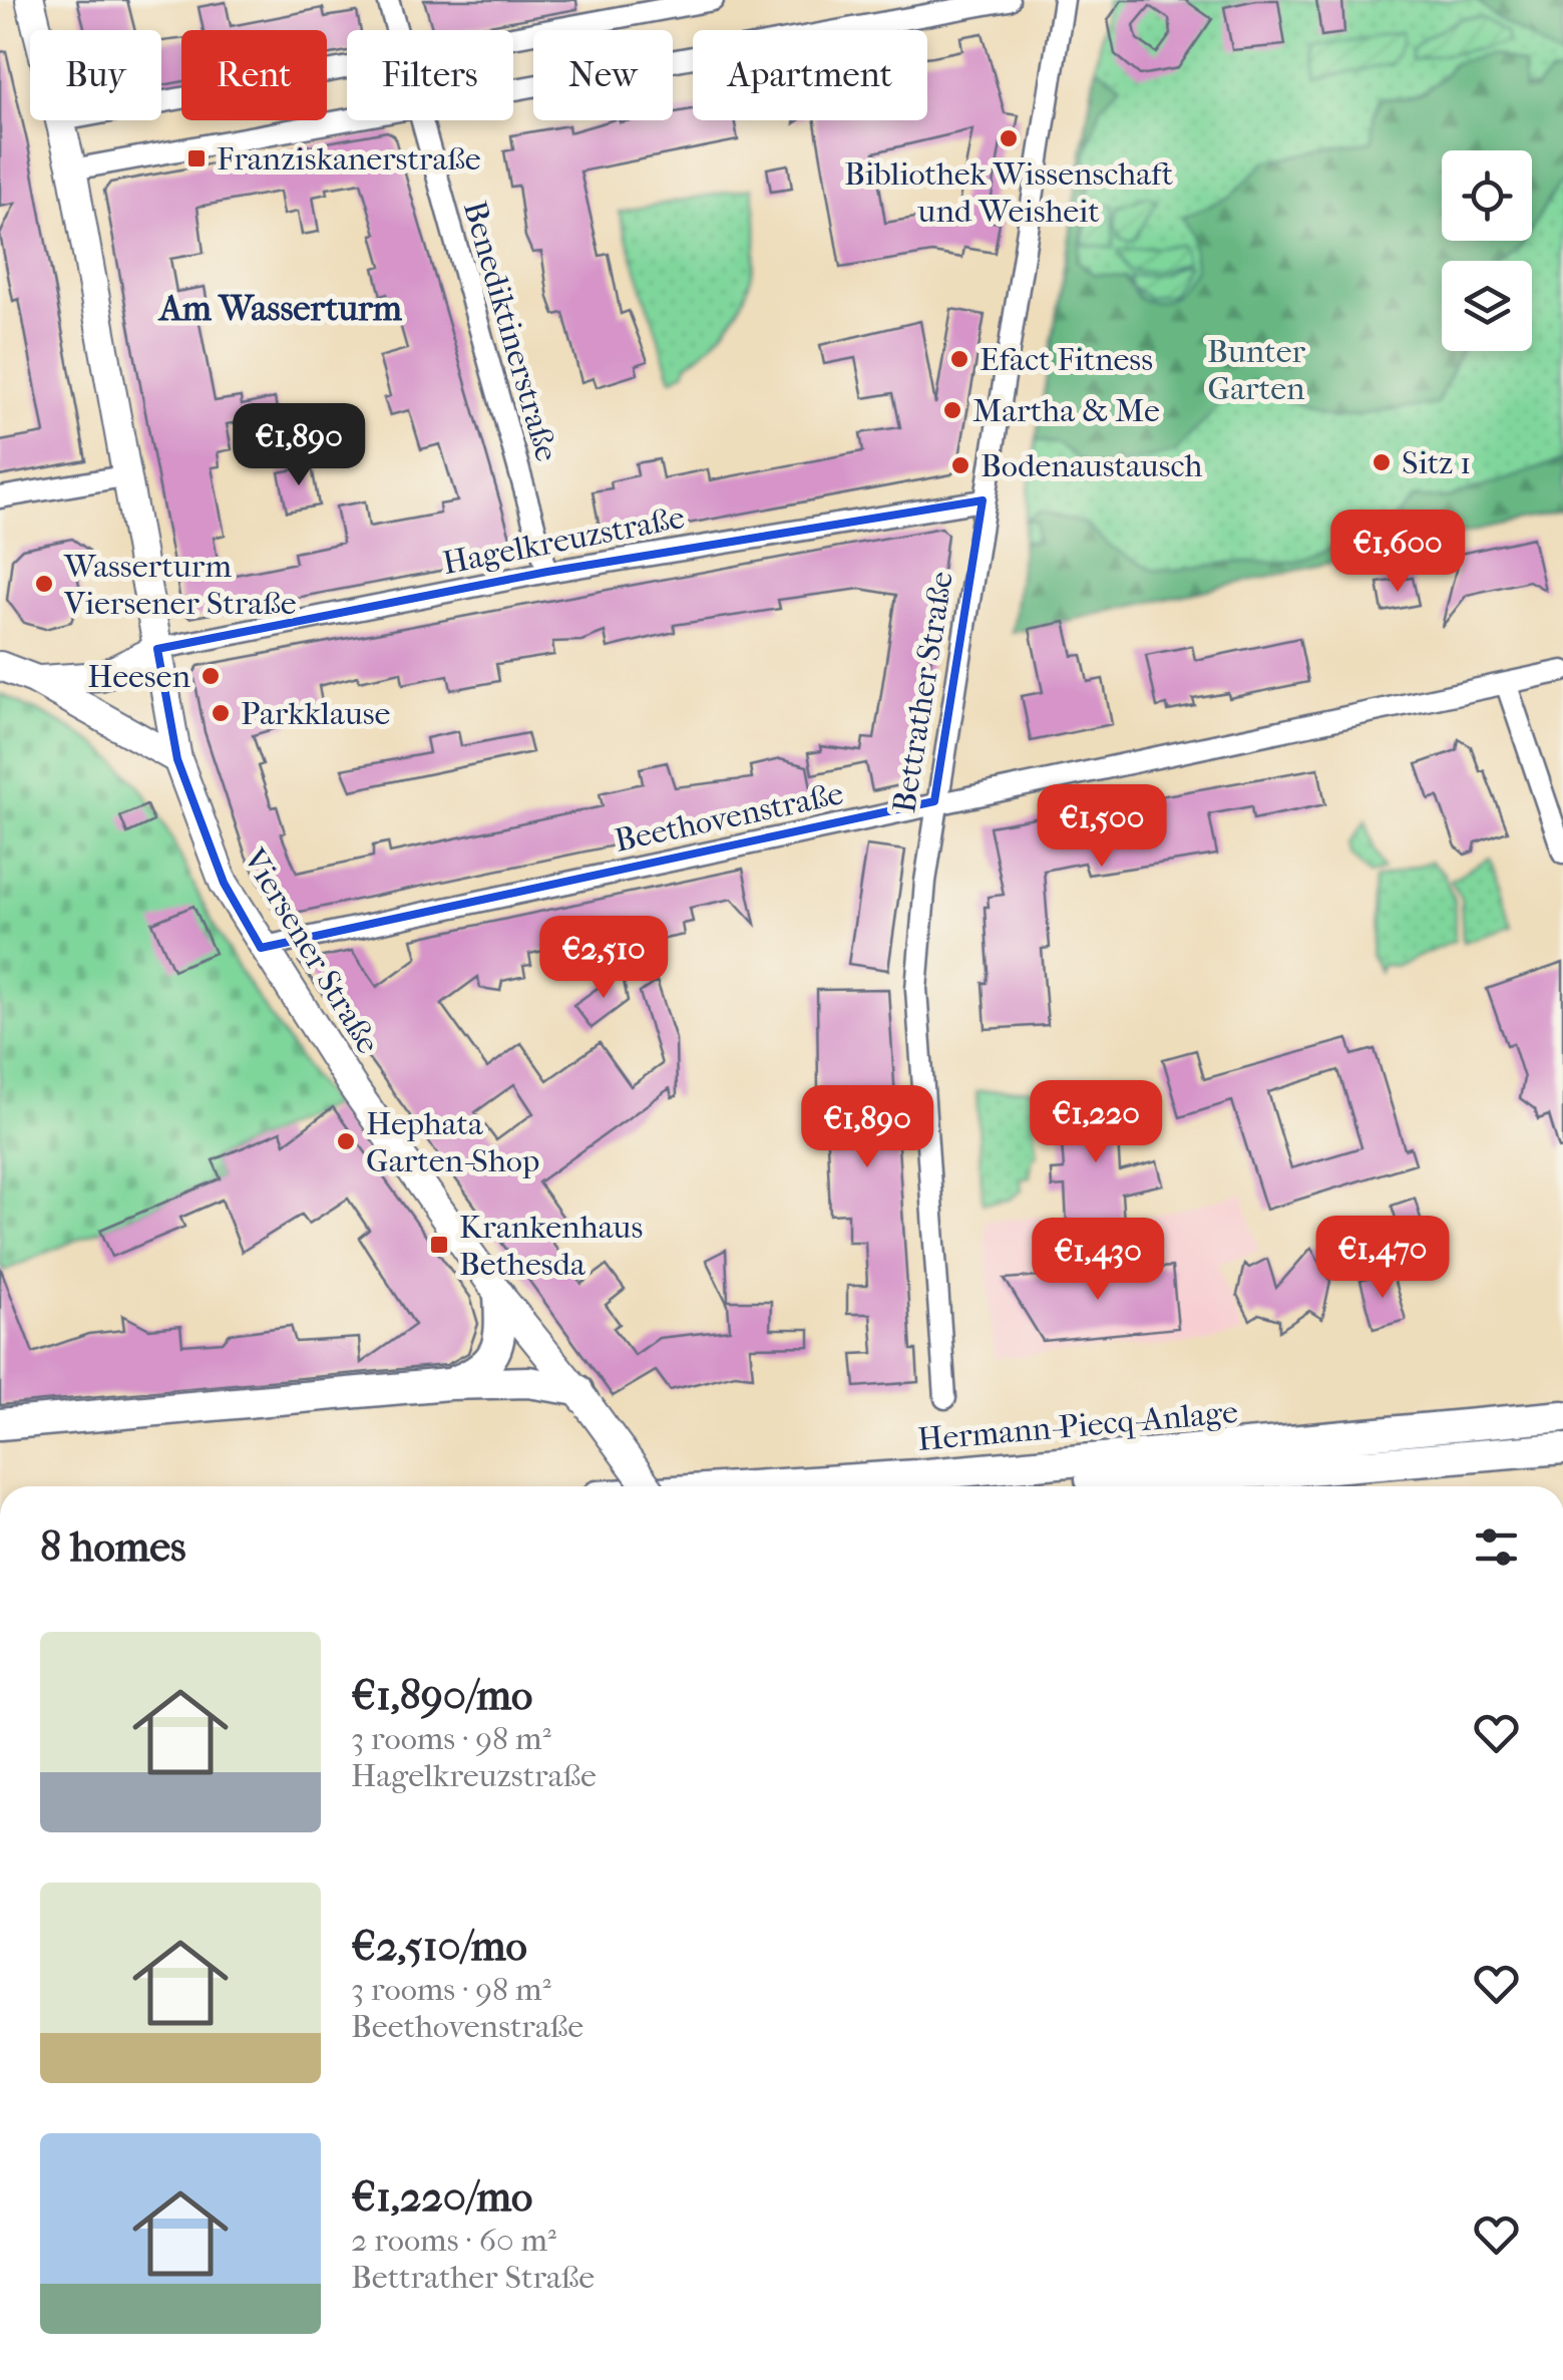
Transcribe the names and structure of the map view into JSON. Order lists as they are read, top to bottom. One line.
{"streets":{"main road":["Viersener Straße","Hermann-Piecq-Anlage"],"street":["Benediktinerstraße","Hagelkreuzstraße","Bettrather Straße","Beethovenstraße"]},"crossings":[["Benediktinerstraße","Hagelkreuzstraße"],["Hagelkreuzstraße","Bettrather Straße"],["Hagelkreuzstraße","Viersener Straße"],["Bettrather Straße","Beethovenstraße"],["Beethovenstraße","Viersener Straße"]],"districts":["Am Wasserturm"],"parks":["Bunter Garten"],"places":{"other":["Bibliothek Wissenschaft und Weisheit","Efact Fitness","Martha & Me","Sitz 1","Bodenaustausch","Wasserturm Viersener Straße","Heesen","Parkklause","Hephata Garten-Shop"],"transit":["Franziskanerstraße","Krankenhaus Bethesda"]},"page":{"chip":["Buy","Rent","Filters","New","Apartment"],"price":["€1,890","€1,600","€1,500","€2,510","€1,220","€1,890","€1,470","€1,430"],"heading":"8 homes","list":[{"name":"€1,890/mo","note":"3 rooms · 98 m² · Hagelkreuzstraße"},{"name":"€2,510/mo","note":"3 rooms · 98 m² · Beethovenstraße"},{"name":"€1,220/mo","note":"2 rooms · 60 m² · Bettrather Straße"}]}}
